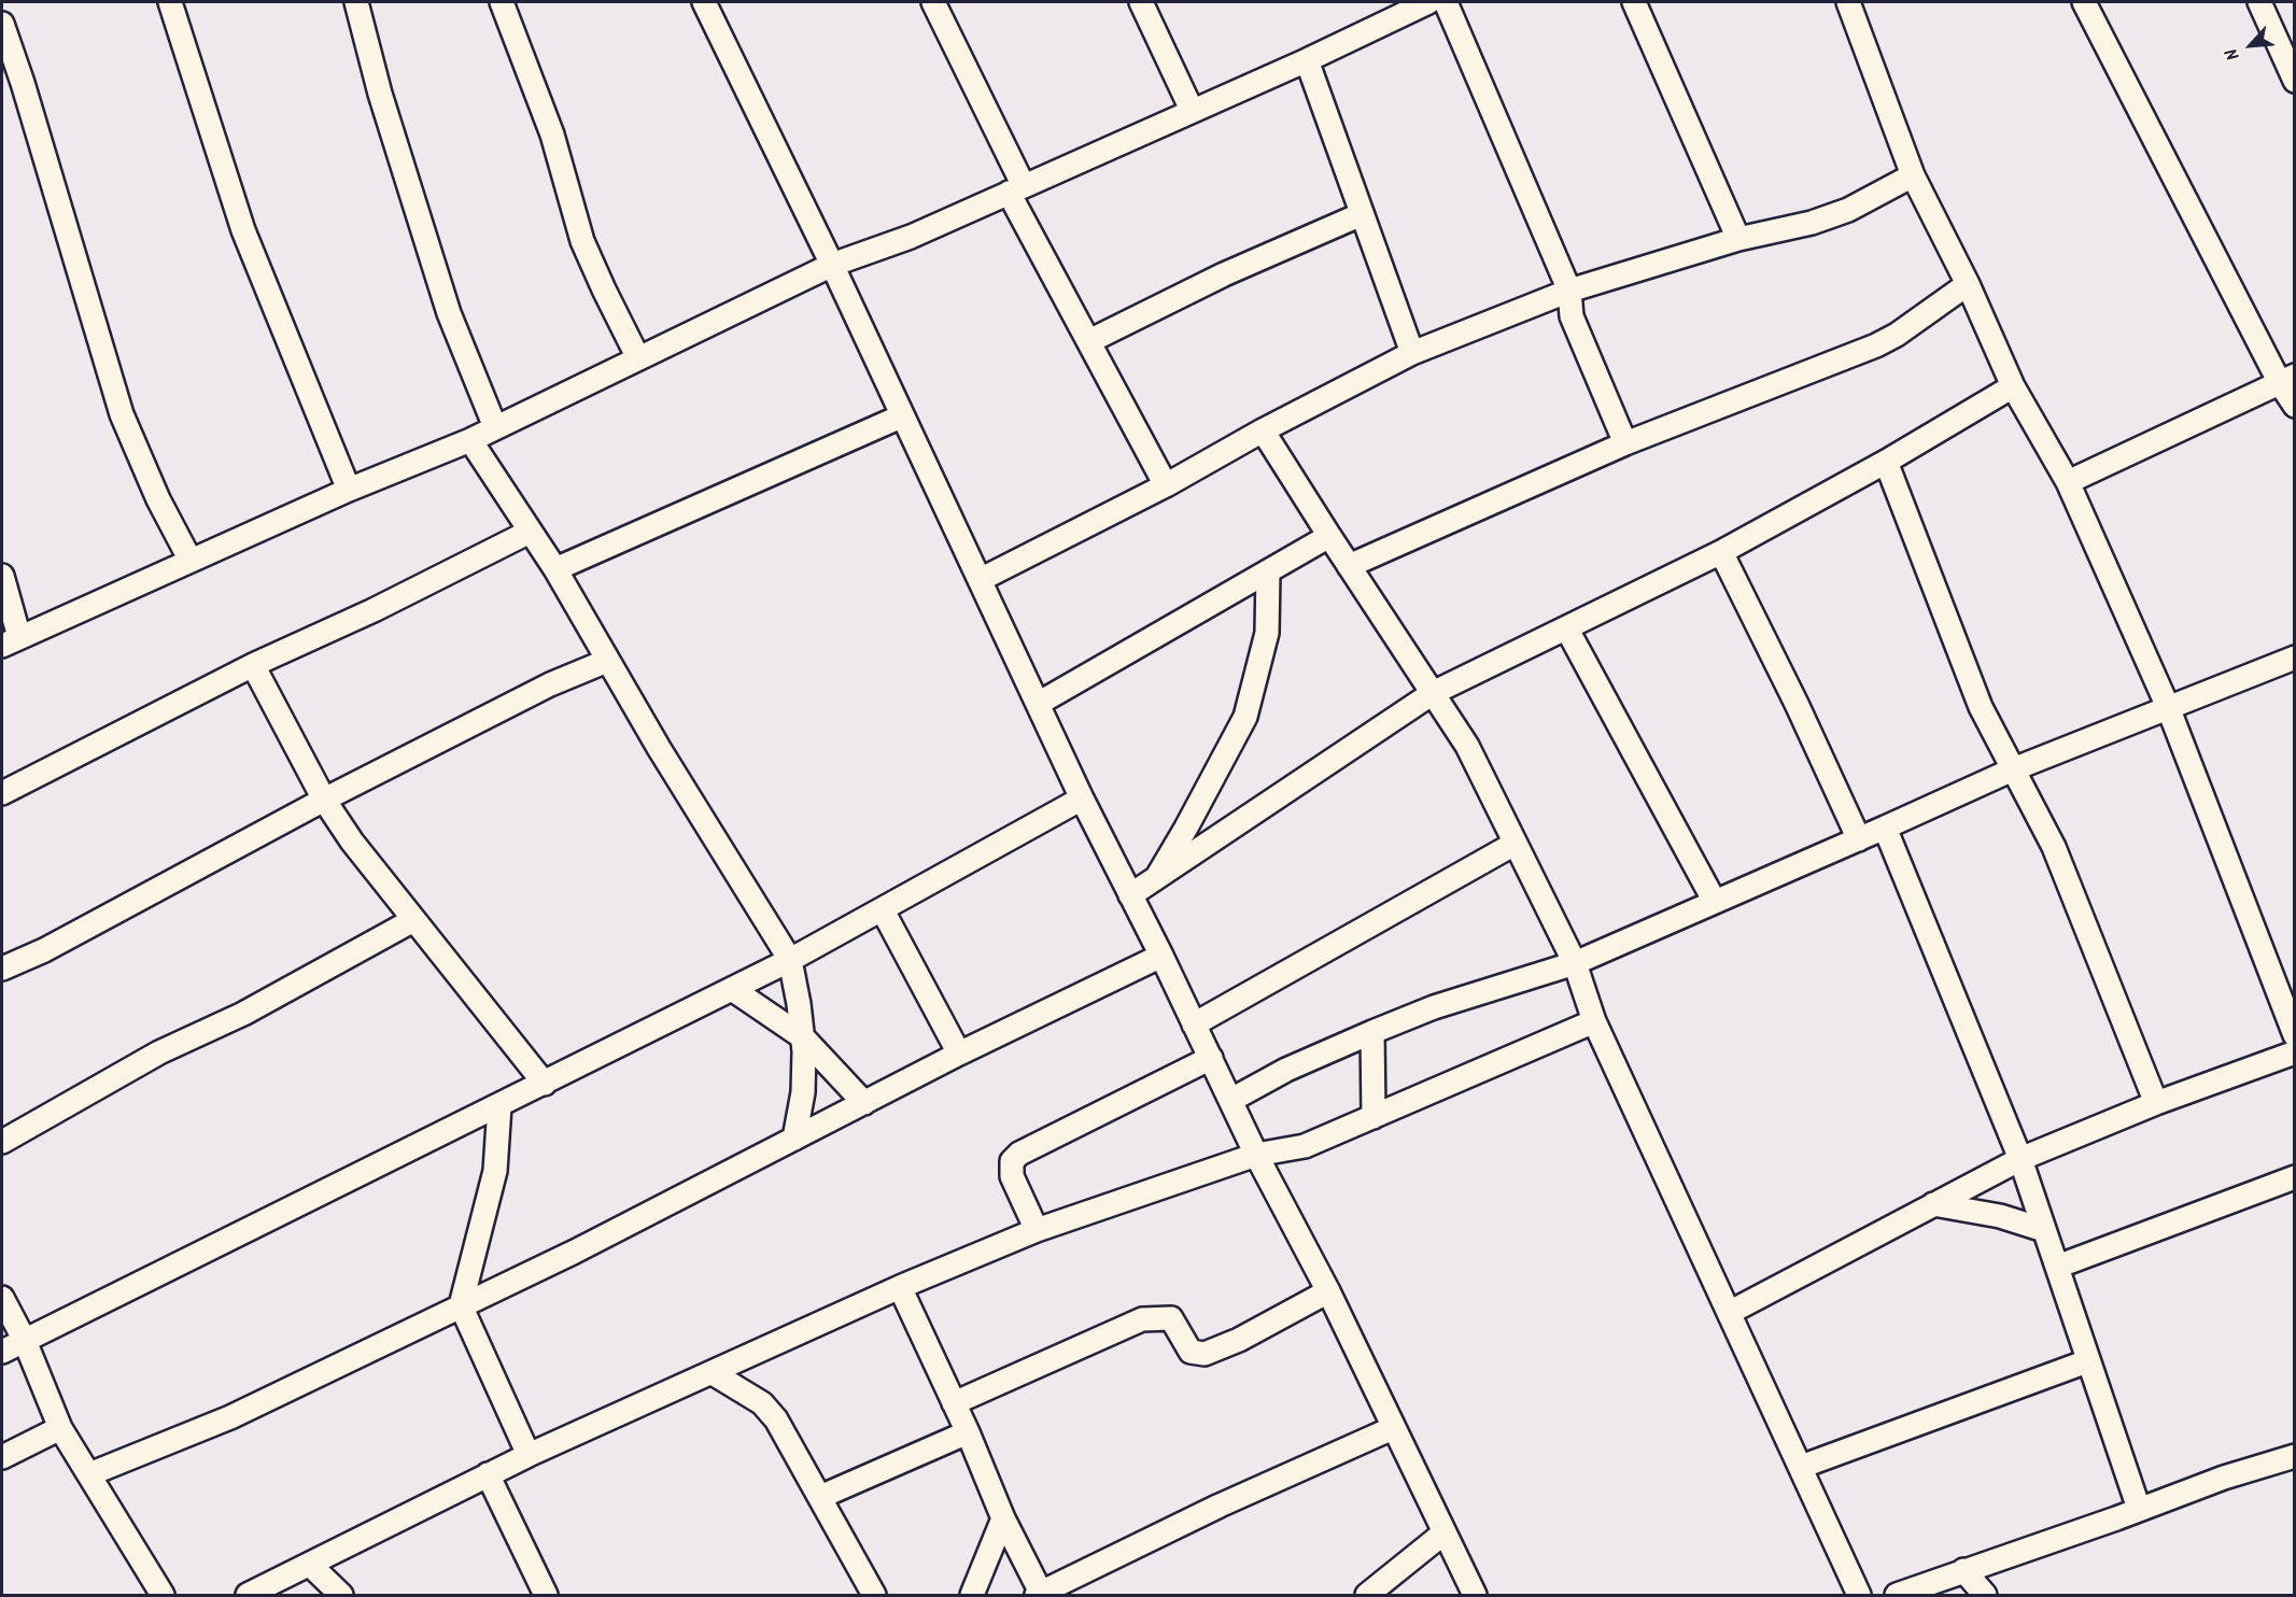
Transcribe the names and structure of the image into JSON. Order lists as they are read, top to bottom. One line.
{"north":"bottom left"}
